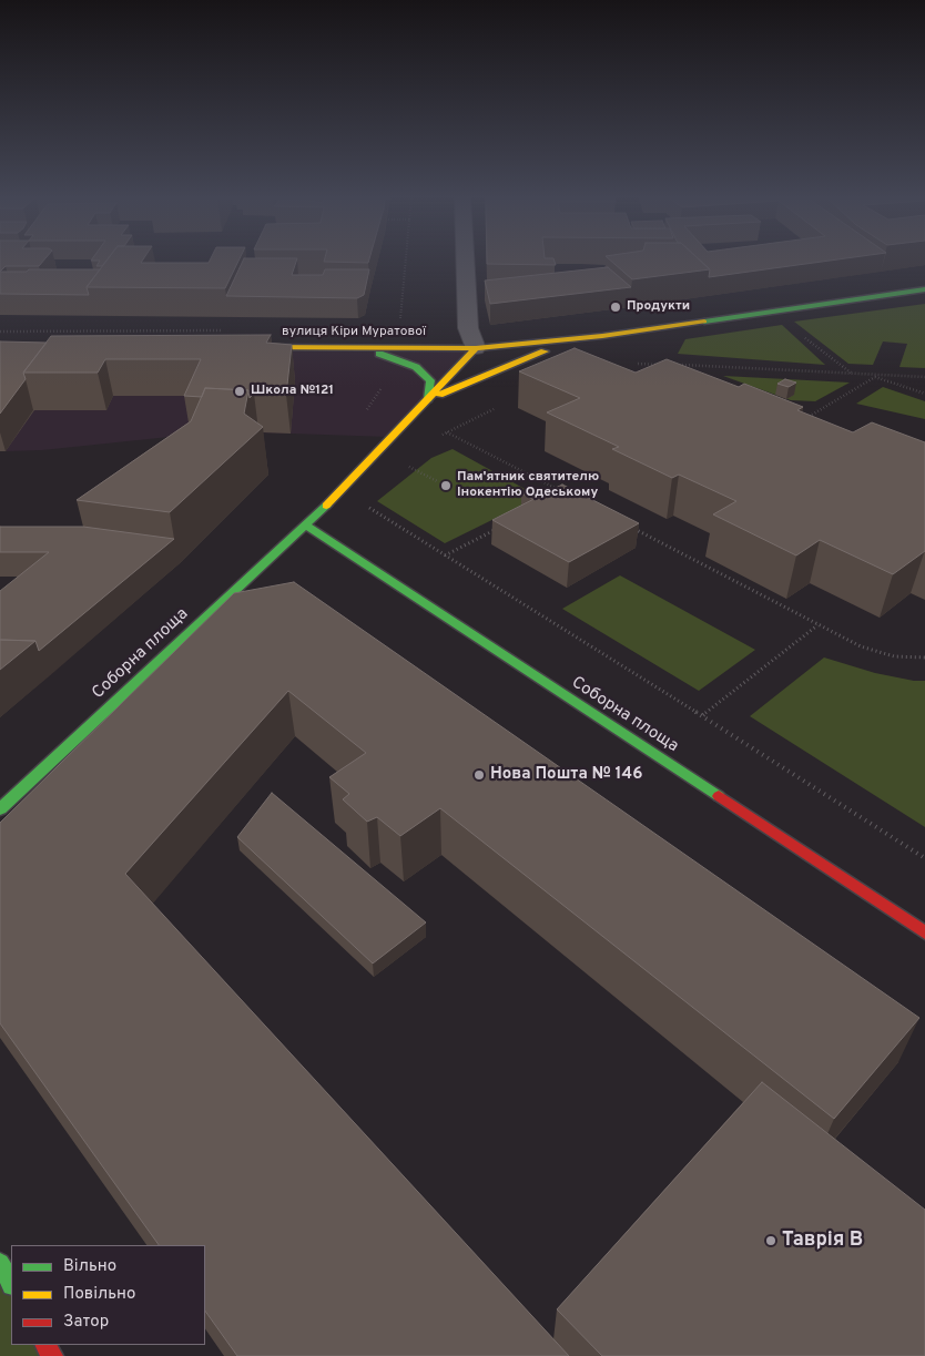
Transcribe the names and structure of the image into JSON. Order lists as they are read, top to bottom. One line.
{"streets":{"street":["вулиця Кіри Муратової","Соборна площа"]},"crossings":[["вулиця Кіри Муратової","Соборна площа"]],"places":["Продукти","Школа №121","Пам'ятник святителю Інокентію Одеському","Нова Пошта № 146","Таврія В"],"legend":["Вільно","Повільно","Затор"]}
